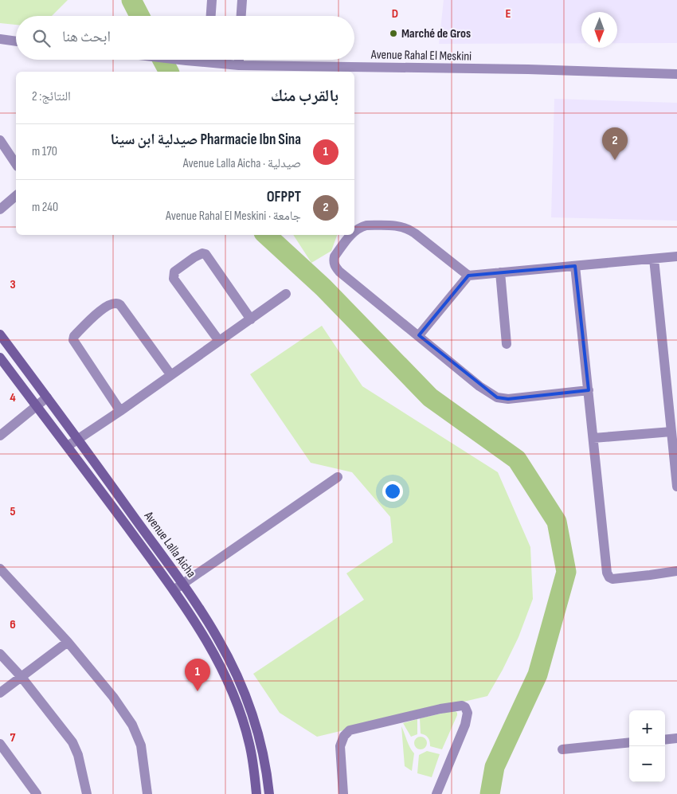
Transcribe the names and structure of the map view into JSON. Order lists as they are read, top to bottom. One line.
{"streets":{"main road":["Avenue Lalla Aicha"],"street":["Avenue Rahal El Meskini"]},"places":["Marché de Gros"],"north":"bottom","page":{"search":"ابحث هنا","heading":["بالقرب منك","النتائج: 2"],"list":[{"mark":"1","name":"Pharmacie Ibn Sina صيدلية ابن سينا","note":"صيدلية · Avenue Lalla Aicha","value":"170 m"},{"mark":"2","name":"OFPPT","note":"جامعة · Avenue Rahal El Meskini","value":"240 m"}],"pins":["2","1"],"map_buttons":["+","−"]},"grid":{"columns":["D","E"],"rows":["3","4","5","6","7"]}}
